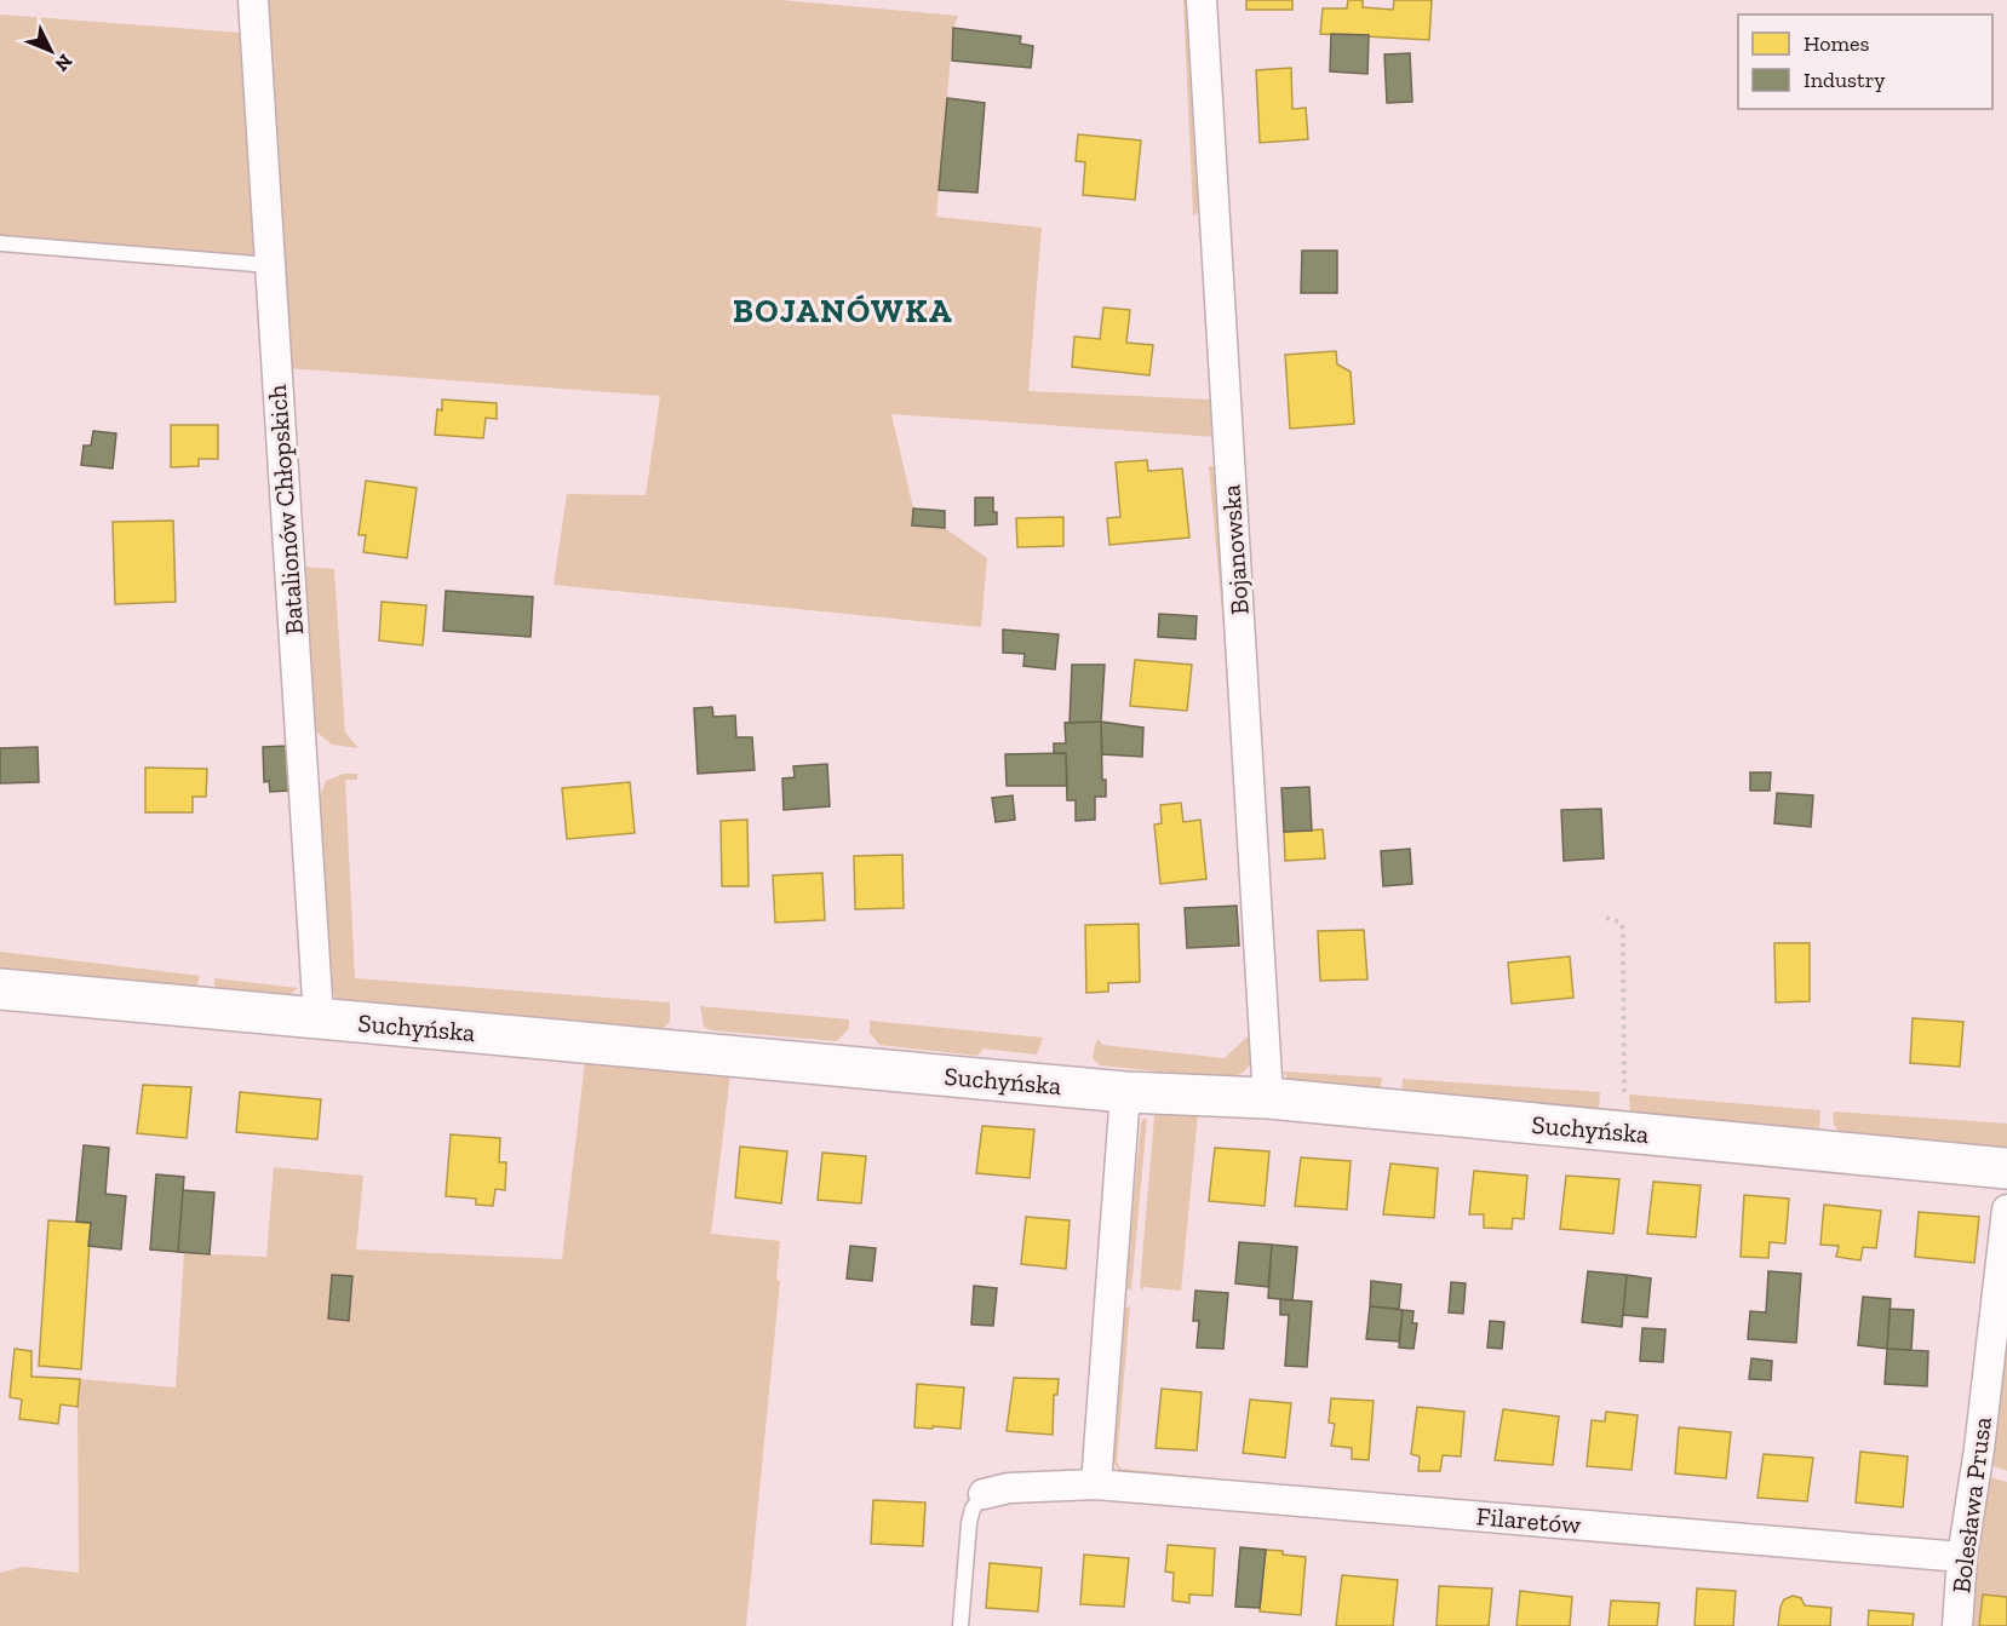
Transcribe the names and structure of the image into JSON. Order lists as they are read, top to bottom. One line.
{"streets":{"street":["Batalionów Chłopskich","Bojanowska","Suchyńska","Bolesława Prusa","Filaretów"]},"crossings":[["Batalionów Chłopskich","Suchyńska"],["Bojanowska","Suchyńska"],["Bolesława Prusa","Filaretów"]],"districts":["BOJANÓWKA"],"legend":["Homes","Industry"],"north":"bottom right"}
